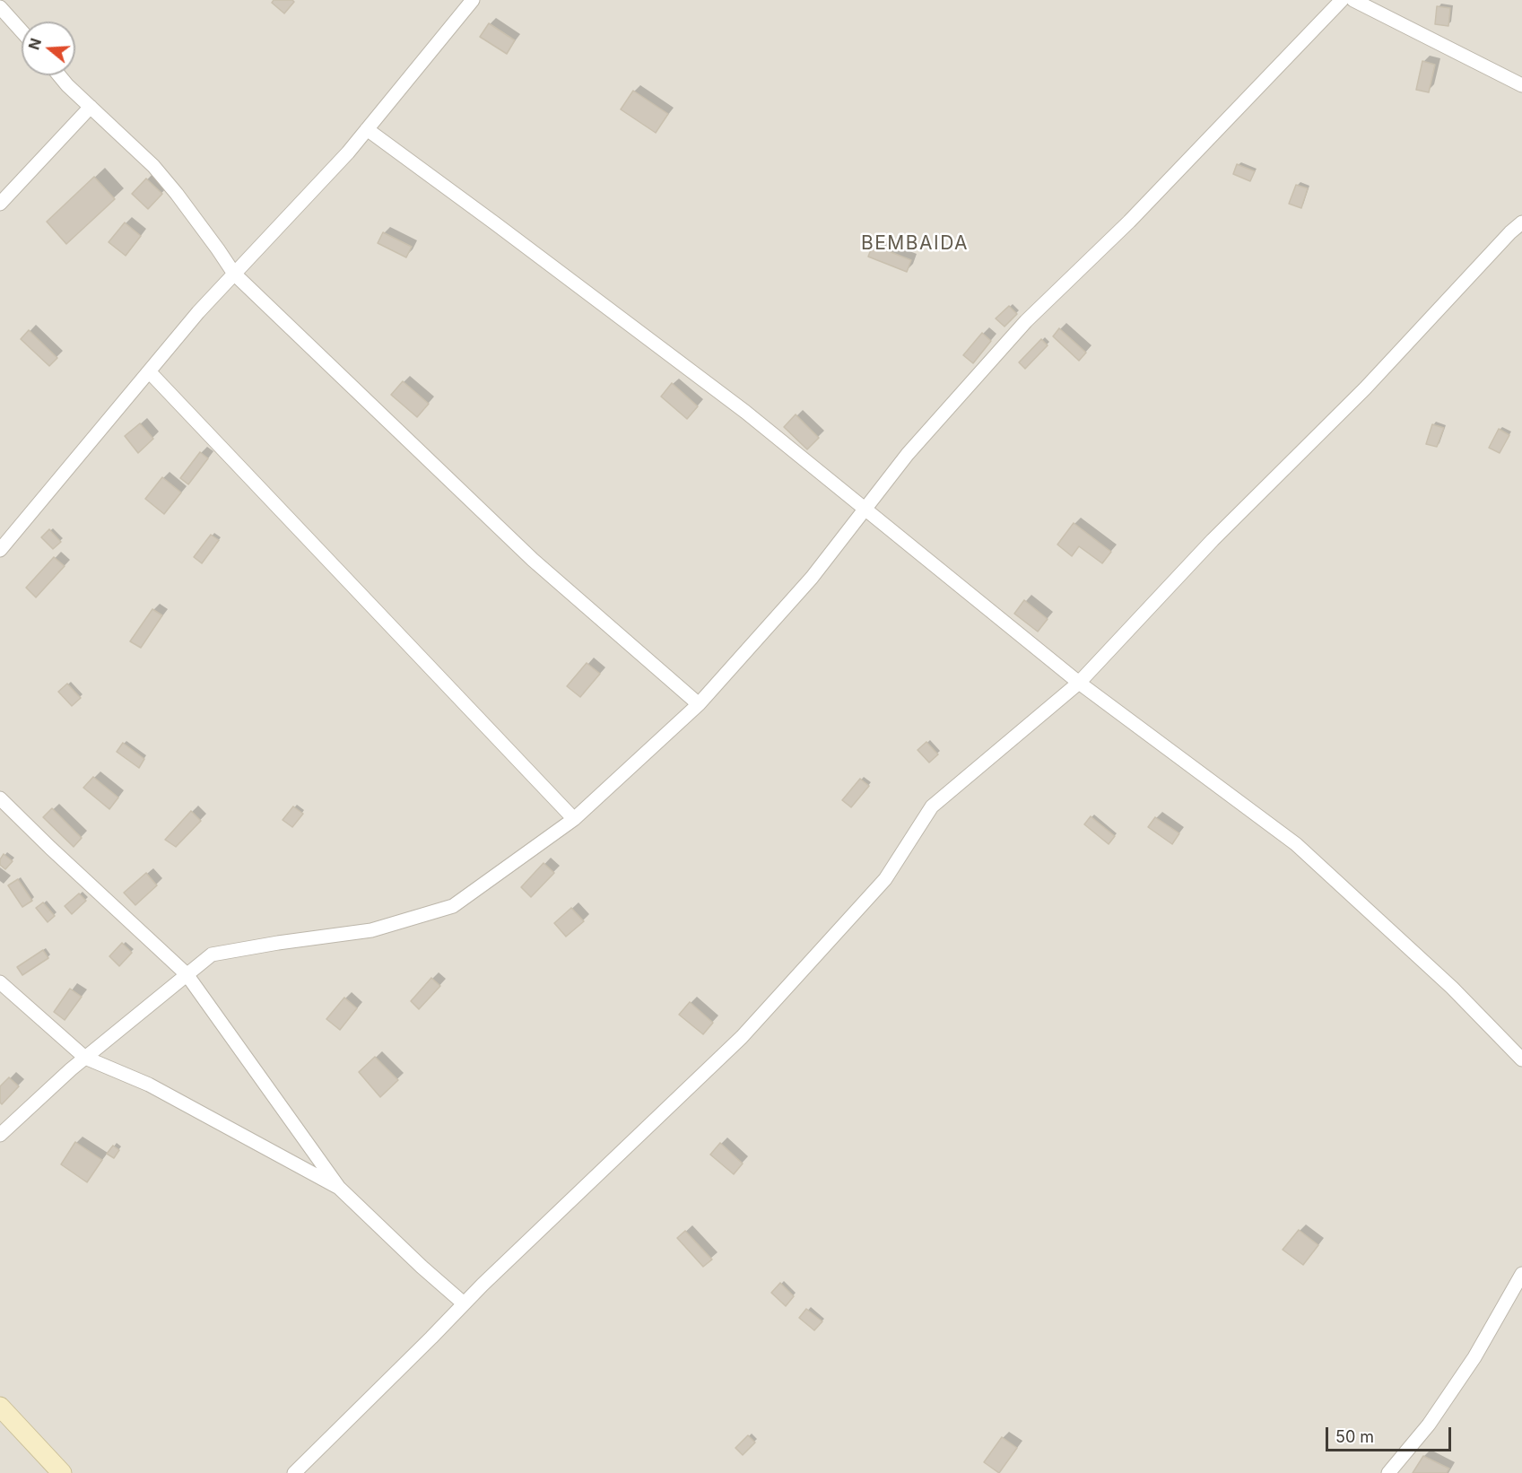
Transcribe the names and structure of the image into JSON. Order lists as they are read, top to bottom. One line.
{"districts":["BEMBAIDA"],"scale_bar":"50 m","north":"left"}
